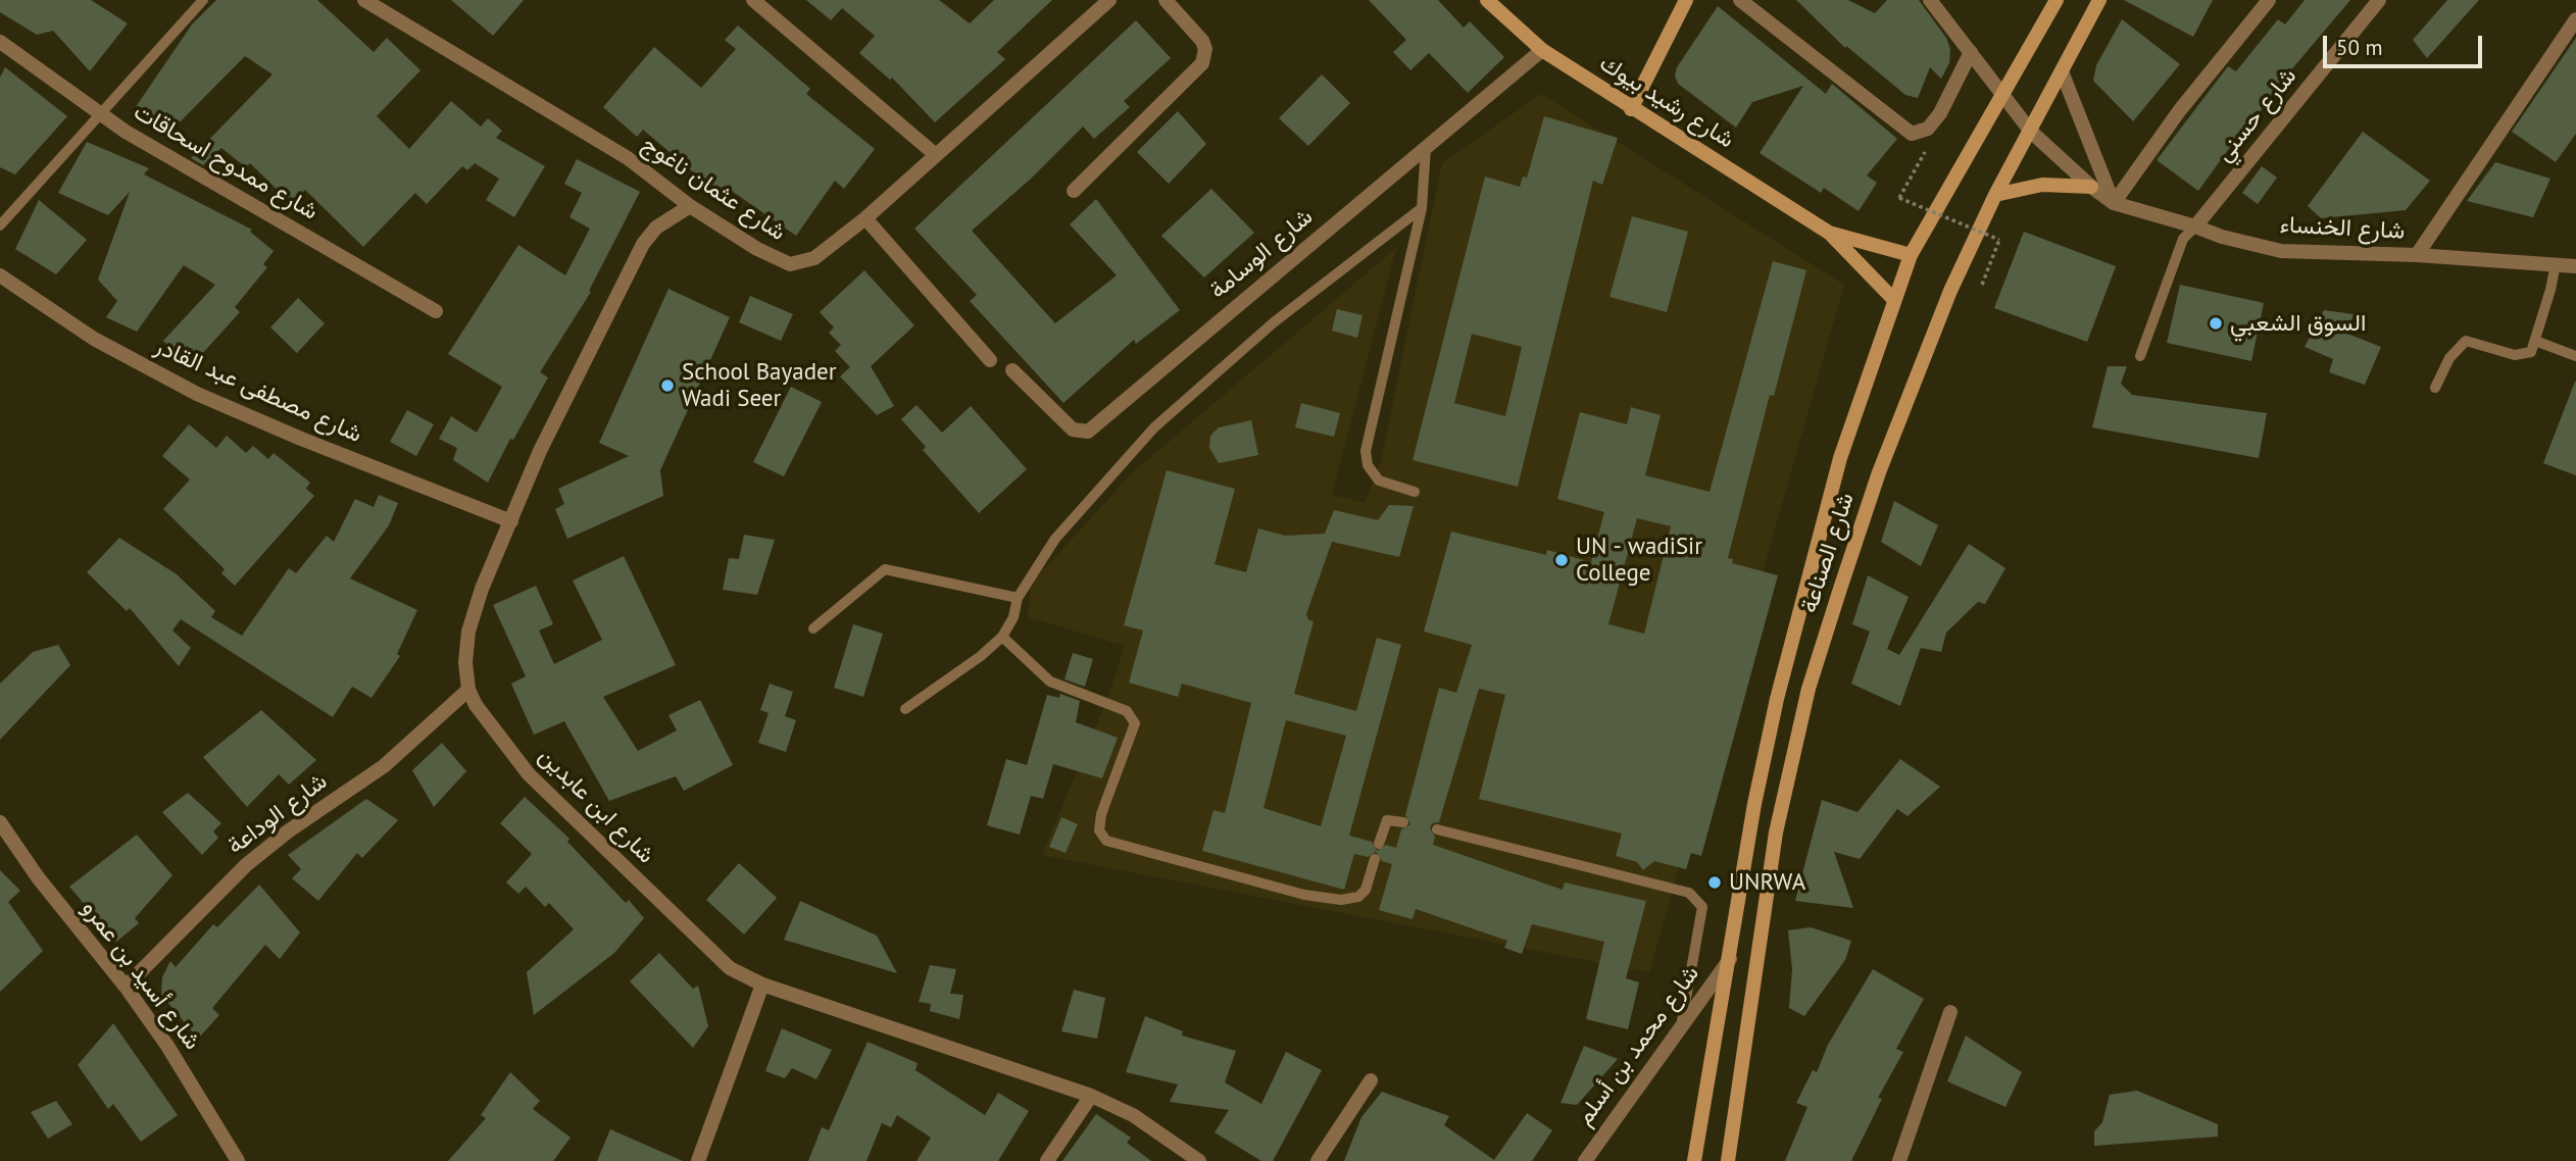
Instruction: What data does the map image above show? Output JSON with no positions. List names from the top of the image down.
{
  "streets": {
    "main road": ["شارع رشيد بيوك", "شارع الصناعة"],
    "street": [
      "شارع حسني",
      "شارع ممدوح اسحاقات",
      "شارع عثمان ناغوج",
      "شارع الخنساء",
      "شارع الوسامة",
      "شارع مصطفى عبد القادر",
      "شارع ابن عابدين",
      "شارع الوداعة",
      "شارع أسيد بن عمرو",
      "شارع محمد بن أسلم"
    ]
  },
  "crossings": [
    ["شارع رشيد بيوك", "شارع الوسامة"],
    ["شارع رشيد بيوك", "شارع الصناعة"],
    ["شارع حسني", "شارع الخنساء"],
    ["شارع عثمان ناغوج", "شارع ابن عابدين"],
    ["شارع الخنساء", "شارع الصناعة"],
    ["شارع مصطفى عبد القادر", "شارع ابن عابدين"],
    ["شارع الصناعة", "شارع محمد بن أسلم"],
    ["شارع ابن عابدين", "شارع الوداعة"],
    ["شارع الوداعة", "شارع أسيد بن عمرو"]
  ],
  "places": [
    "السوق الشعبي",
    "School Bayader Wadi Seer",
    "UN - wadiSir College",
    "UNRWA"
  ],
  "scale_bar": "50 m"
}
